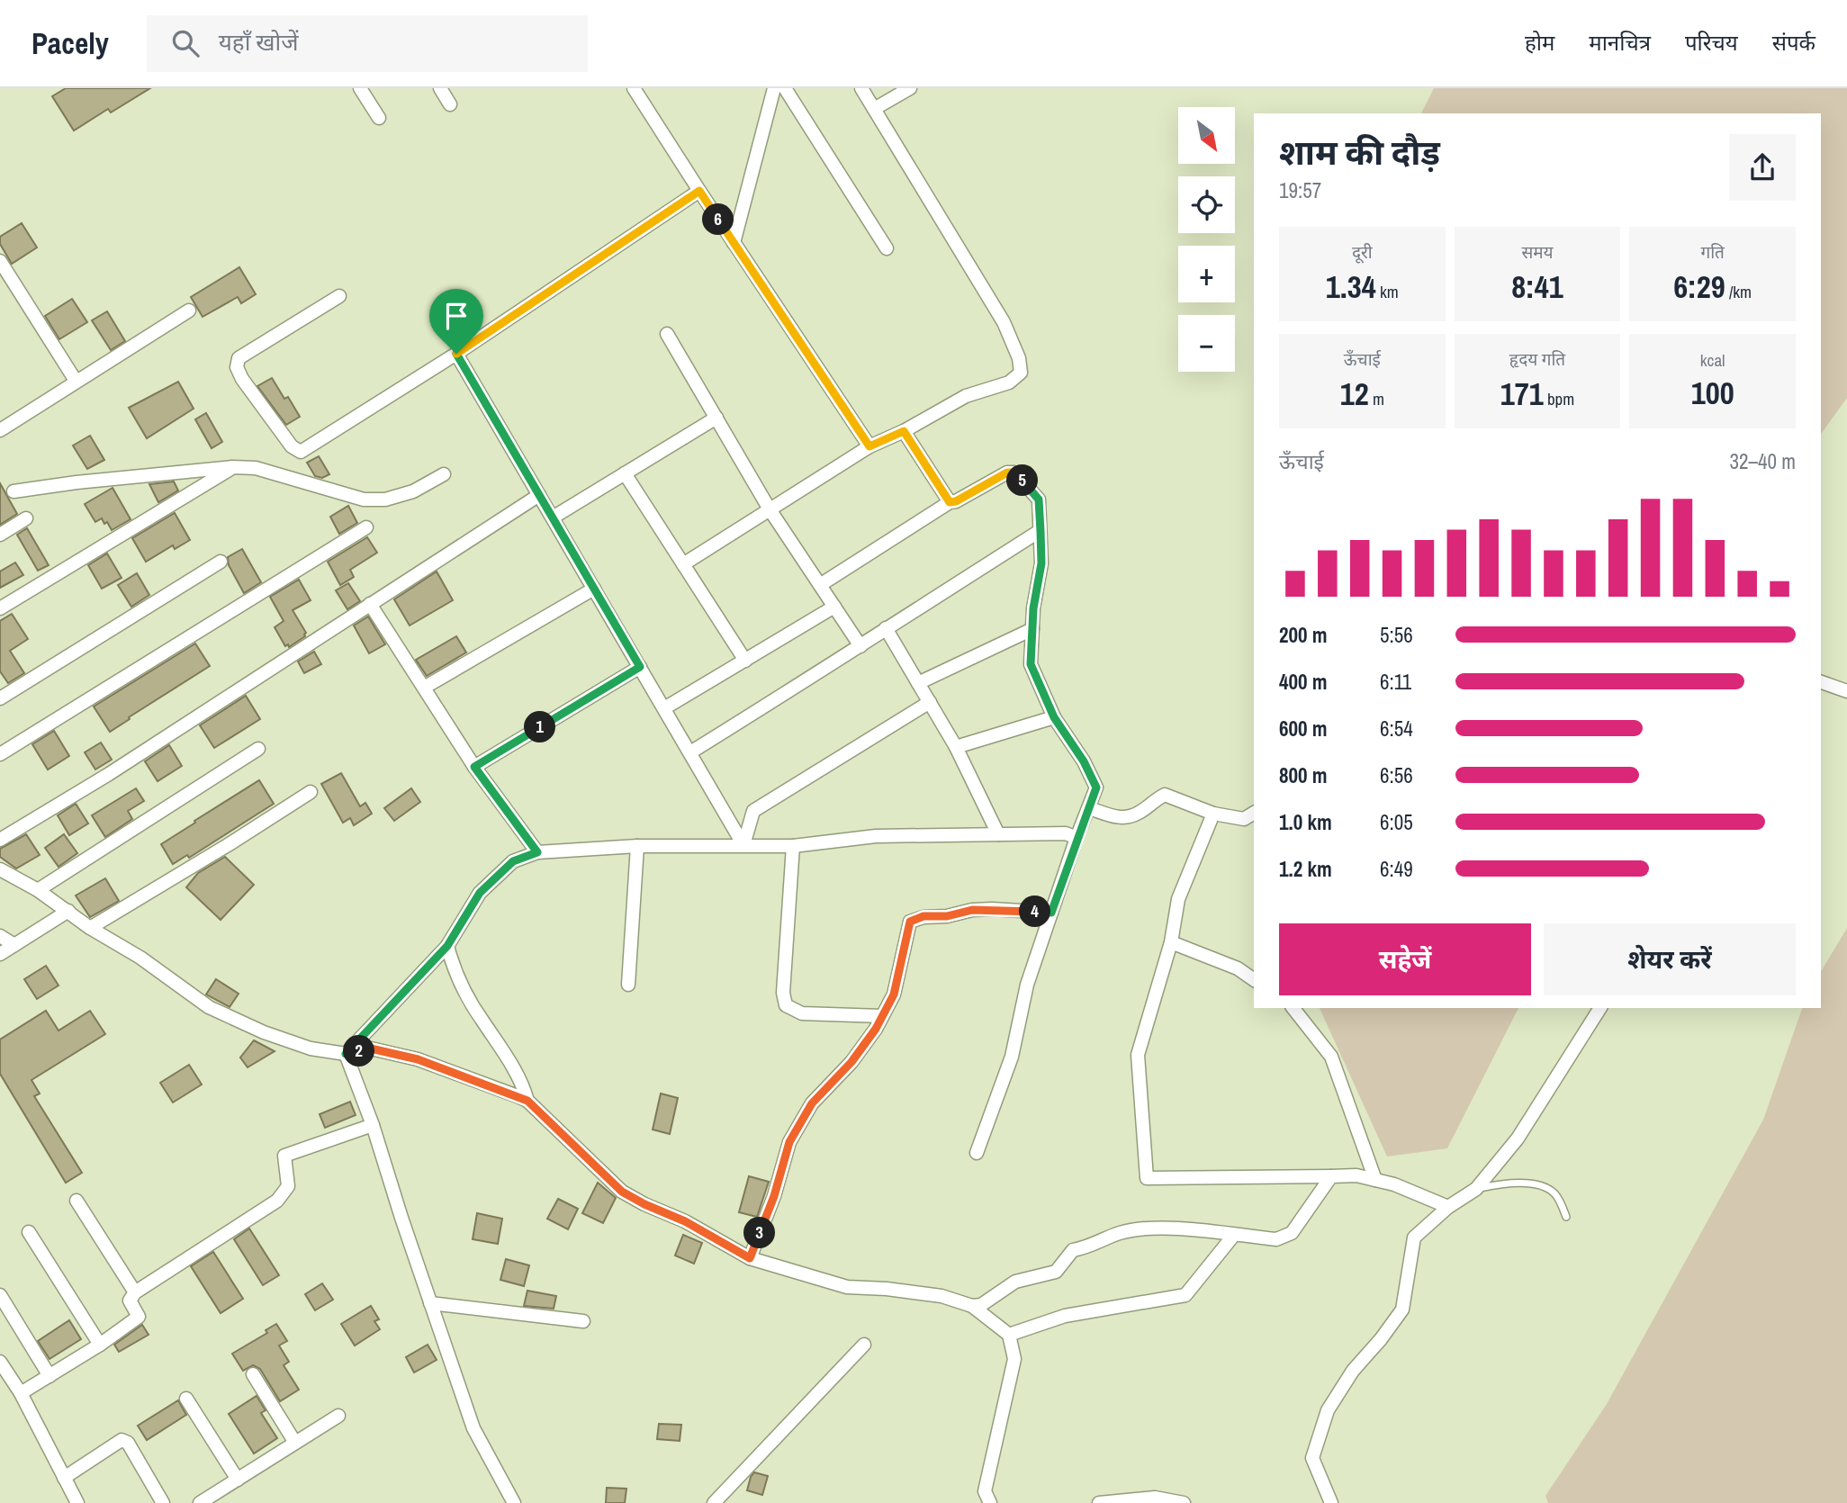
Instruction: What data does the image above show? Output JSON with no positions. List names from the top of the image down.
{
  "north": "bottom right",
  "page": {
    "header": "Pacely",
    "search": "यहाँ खोजें",
    "nav": [
      "होम",
      "मानचित्र",
      "परिचय",
      "संपर्क"
    ],
    "map_buttons": ["+", "−"],
    "heading": ["शाम की दौड़", "19:57"],
    "pins": [
      "6",
      "5",
      "1",
      "4",
      "2",
      "3"
    ],
    "stats": [
      ["दूरी", "1.34 km"],
      ["समय", "8:41"],
      ["गति", "6:29 /km"],
      ["ऊँचाई", "12 m"],
      ["हृदय गति", "171 bpm"],
      ["kcal", "100"]
    ],
    "chart": ["ऊँचाई", "32–40 m"],
    "list": [
      {
        "name": "200 m",
        "note": "5:56"
      },
      {
        "name": "400 m",
        "note": "6:11"
      },
      {
        "name": "600 m",
        "note": "6:54"
      },
      {
        "name": "800 m",
        "note": "6:56"
      },
      {
        "name": "1.0 km",
        "note": "6:05"
      },
      {
        "name": "1.2 km",
        "note": "6:49"
      }
    ],
    "buttons": ["सहेजें", "शेयर करें"]
  }
}
